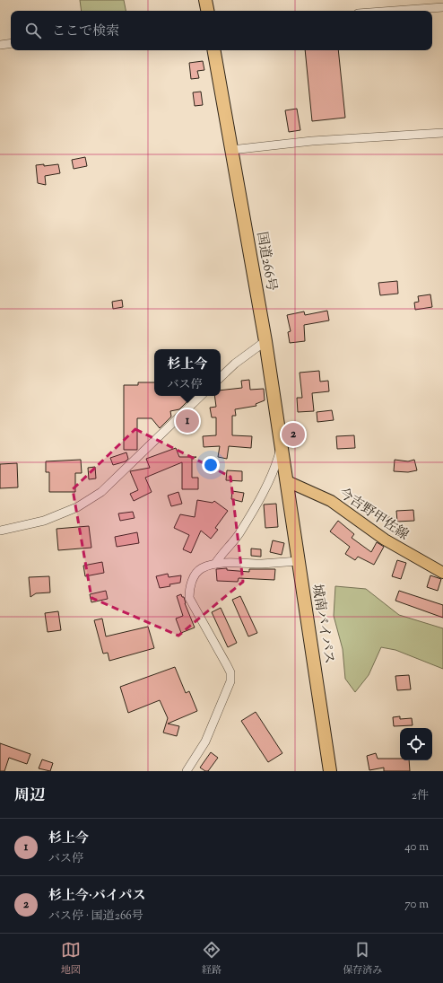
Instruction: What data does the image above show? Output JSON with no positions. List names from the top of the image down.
{
  "streets": {
    "highway": ["国道266号", "城南バイパス"],
    "main road": ["今吉野甲佐線"]
  },
  "crossings": [
    ["国道266号", "今吉野甲佐線"],
    ["国道266号", "城南バイパス"],
    ["今吉野甲佐線", "城南バイパス"]
  ],
  "page": {
    "search": "ここで検索",
    "popup": ["杉上今", "バス停"],
    "pins": ["1", "2"],
    "heading": ["周辺", "2件"],
    "list": [
      {
        "mark": "1",
        "name": "杉上今",
        "note": "バス停",
        "value": "40 m"
      },
      {
        "mark": "2",
        "name": "杉上今·バイパス",
        "note": "バス停 · 国道266号",
        "value": "70 m"
      }
    ],
    "nav": ["地図", "経路", "保存済み"]
  }
}
